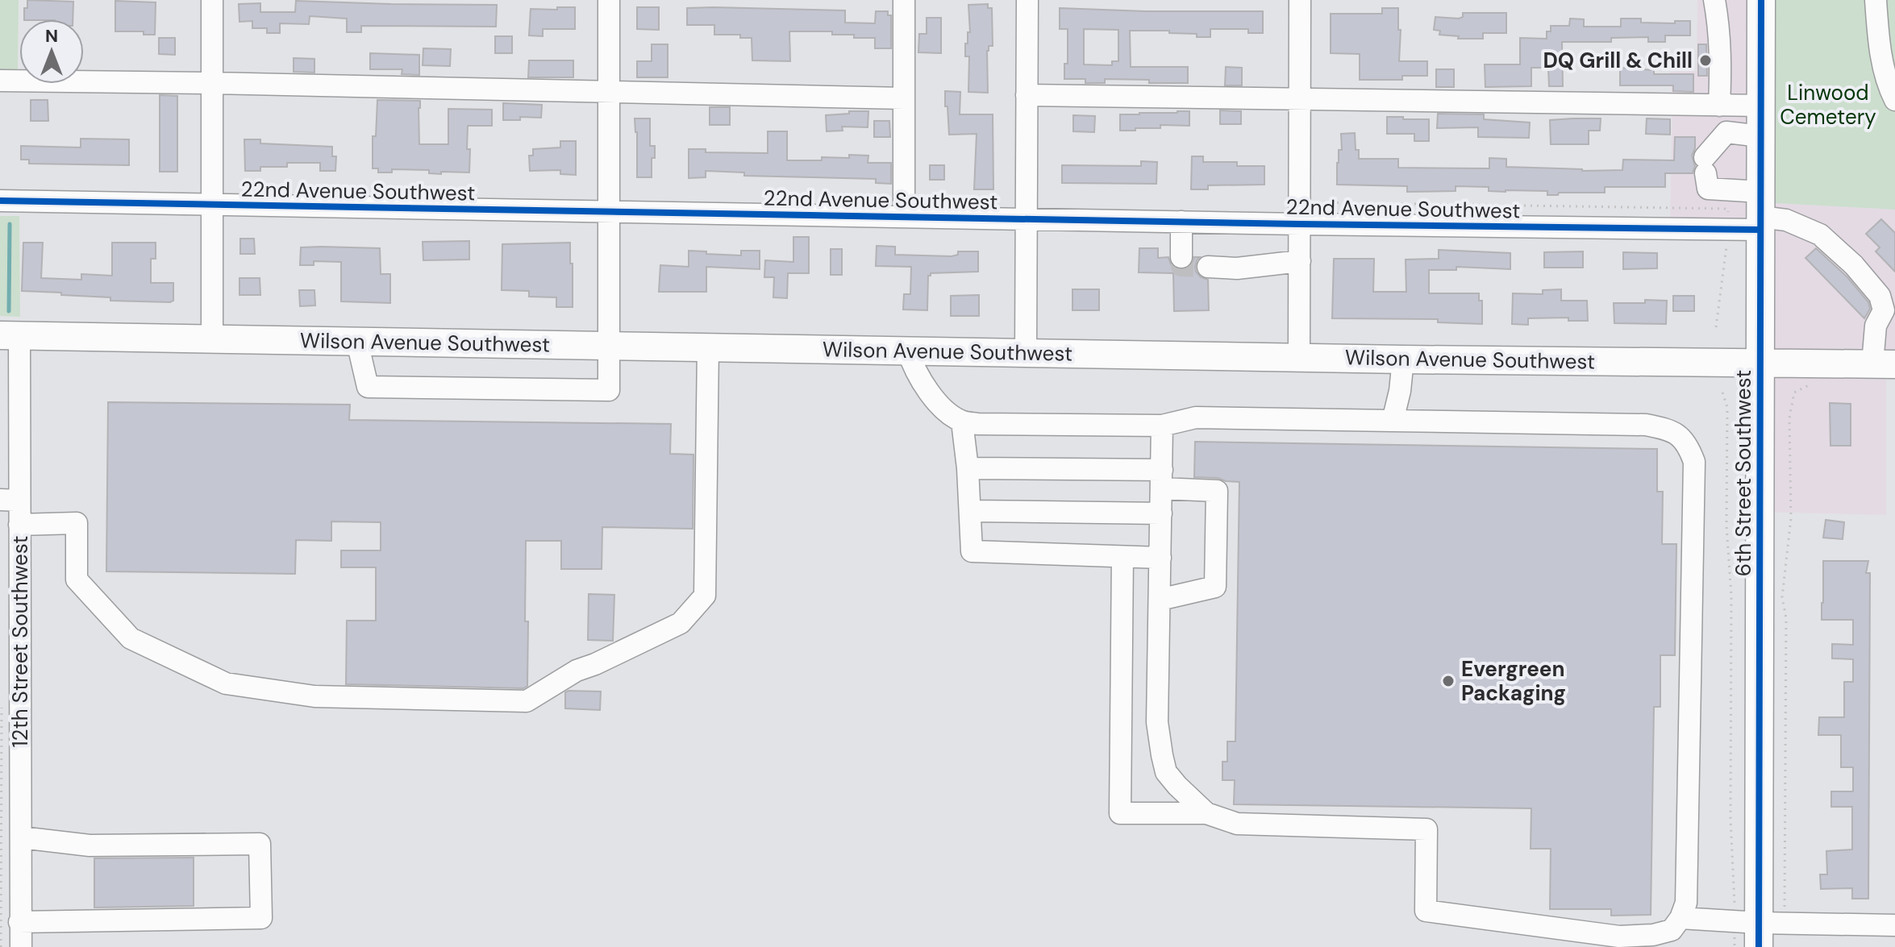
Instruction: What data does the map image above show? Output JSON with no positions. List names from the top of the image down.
{
  "streets": {
    "main road": ["Wilson Avenue Southwest", "6th Street Southwest"],
    "street": ["22nd Avenue Southwest", "12th Street Southwest"]
  },
  "crossings": [
    ["22nd Avenue Southwest", "6th Street Southwest"],
    ["Wilson Avenue Southwest", "6th Street Southwest"],
    ["Wilson Avenue Southwest", "12th Street Southwest"]
  ],
  "parks": ["Linwood Cemetery"],
  "places": ["DQ Grill & Chill", "Evergreen Packaging"],
  "north": "top"
}
